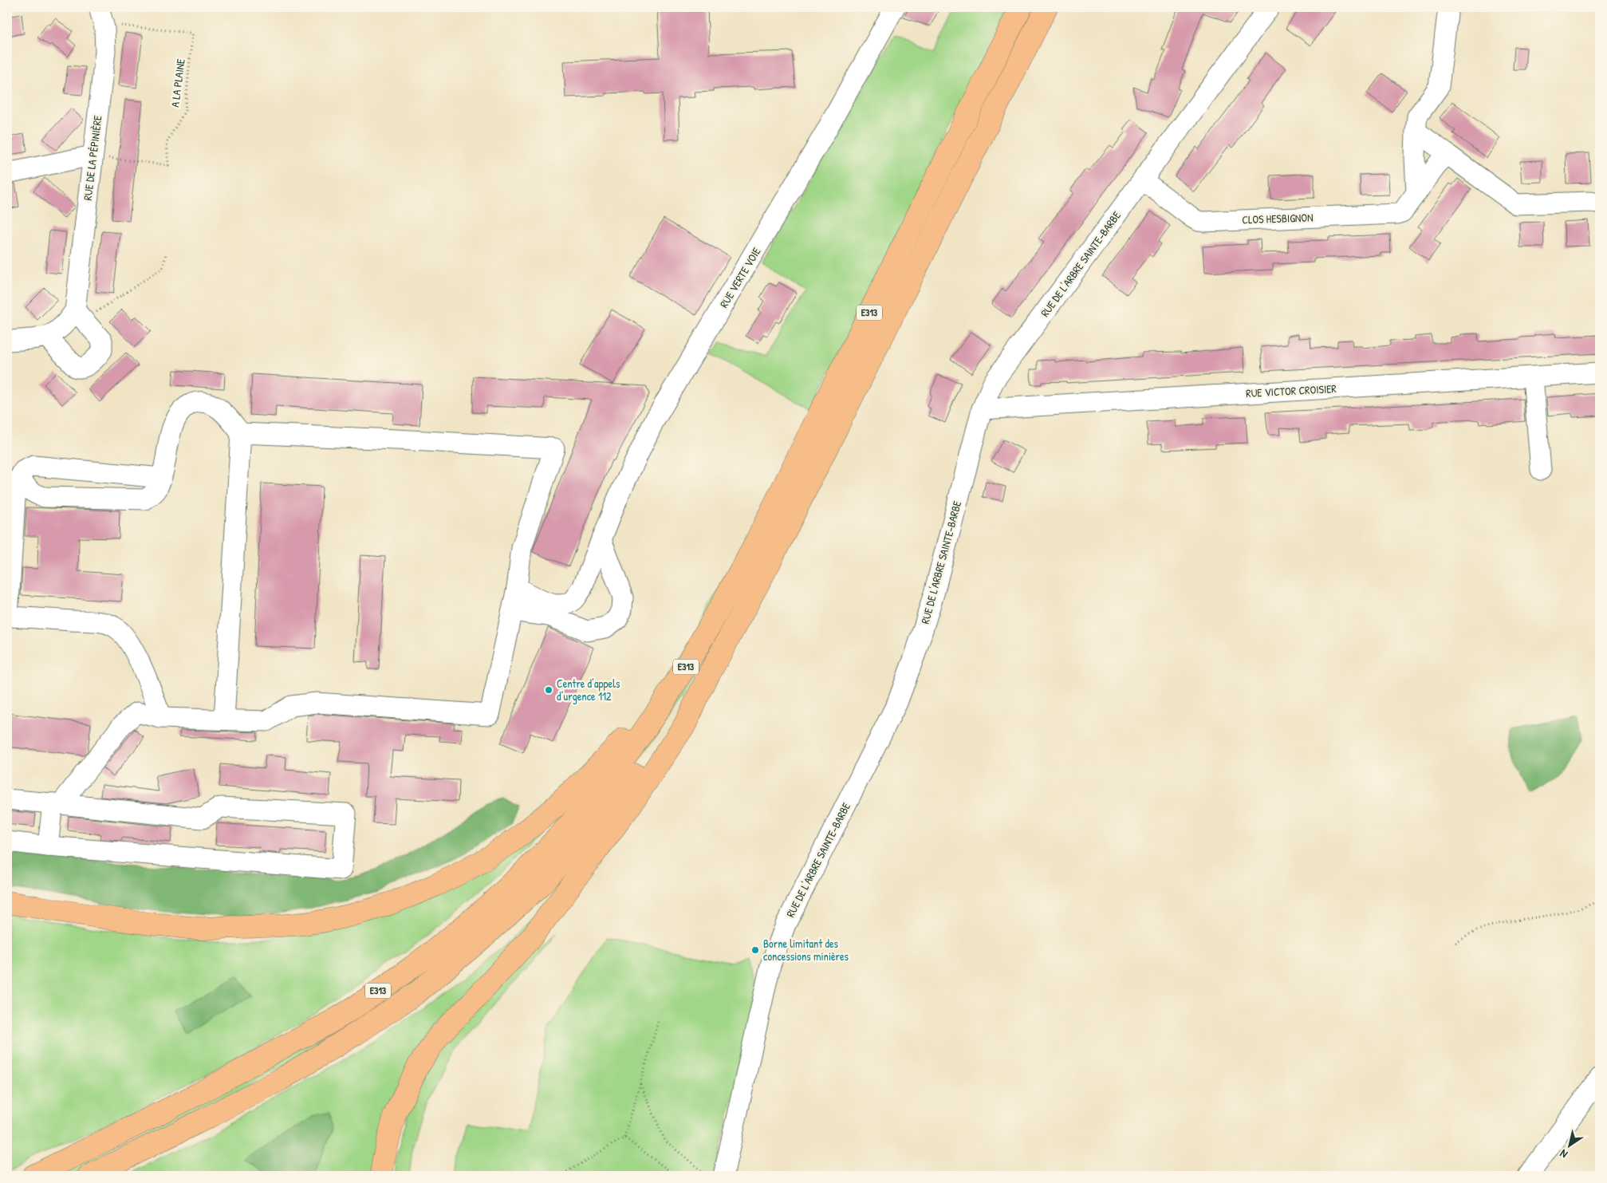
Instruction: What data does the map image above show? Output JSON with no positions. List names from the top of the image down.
{
  "streets": {
    "highway": ["E313"],
    "street": [
      "RUE DE LA PÉPINIÈRE",
      "CLOS HESBIGNON",
      "RUE DE L'ARBRE SAINTE-BARBE",
      "RUE VERTE VOIE",
      "RUE VICTOR CROISIER"
    ],
    "path": ["A LA PLAINE"]
  },
  "crossings": [
    ["A LA PLAINE", "RUE DE LA PÉPINIÈRE"],
    ["CLOS HESBIGNON", "RUE DE L'ARBRE SAINTE-BARBE"],
    ["RUE DE L'ARBRE SAINTE-BARBE", "RUE VICTOR CROISIER"]
  ],
  "places": ["Centre d’appels d’urgence 112", "Borne limitant des concessions minières"],
  "north": "bottom left"
}
